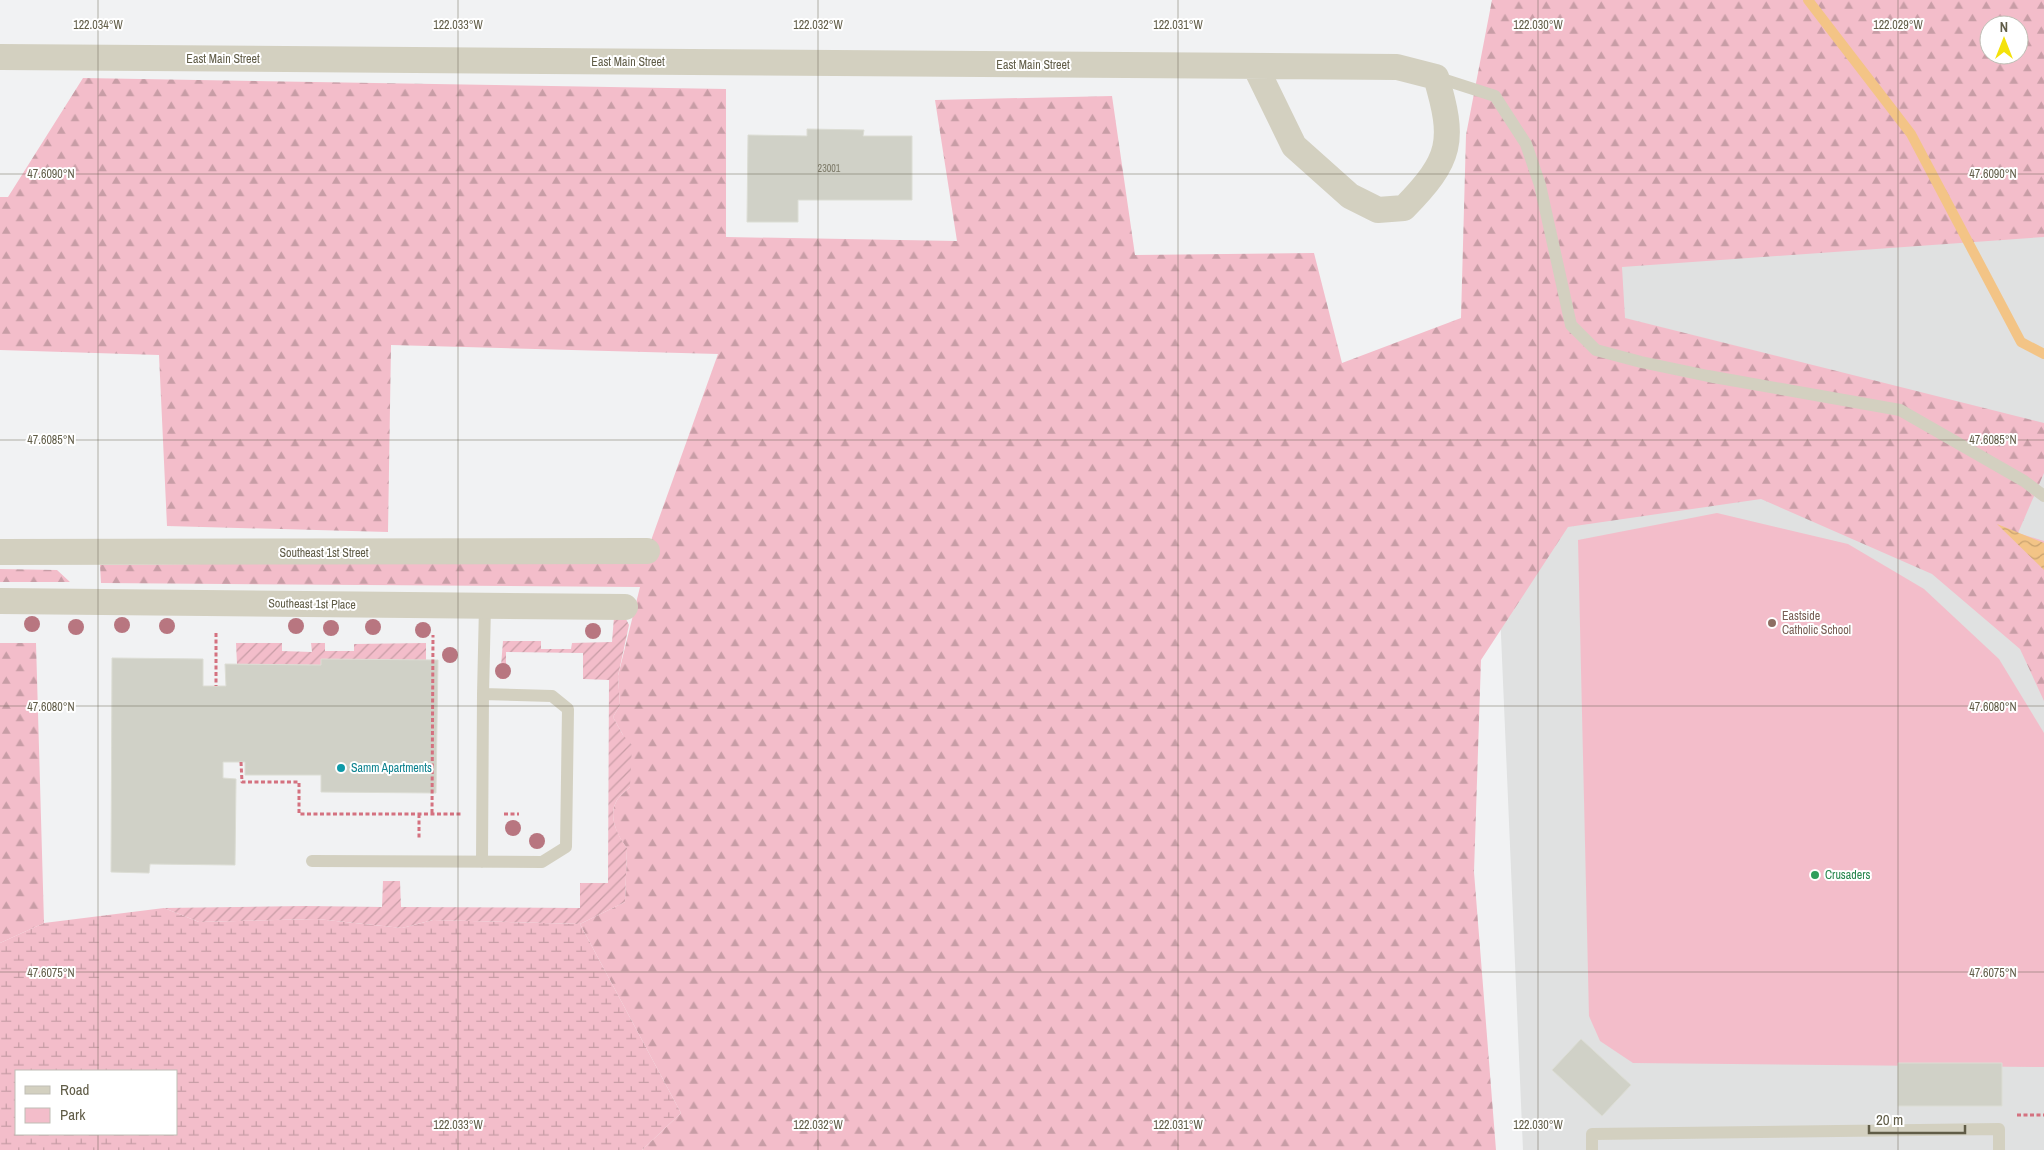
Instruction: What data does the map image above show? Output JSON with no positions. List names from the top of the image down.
{
  "streets": {
    "street": ["East Main Street", "Southeast 1st Street", "Southeast 1st Place"]
  },
  "places": ["Eastside Catholic School", "Samm Apartments", "Crusaders"],
  "house_numbers": ["23001"],
  "legend": ["Road", "Park"],
  "scale_bar": "20 m",
  "north": "top",
  "coordinates": [
    "122.034°W",
    "122.033°W",
    "122.032°W",
    "122.031°W",
    "122.030°W",
    "122.029°W",
    "47.6090°N",
    "47.6085°N",
    "47.6080°N",
    "47.6075°N"
  ]
}
